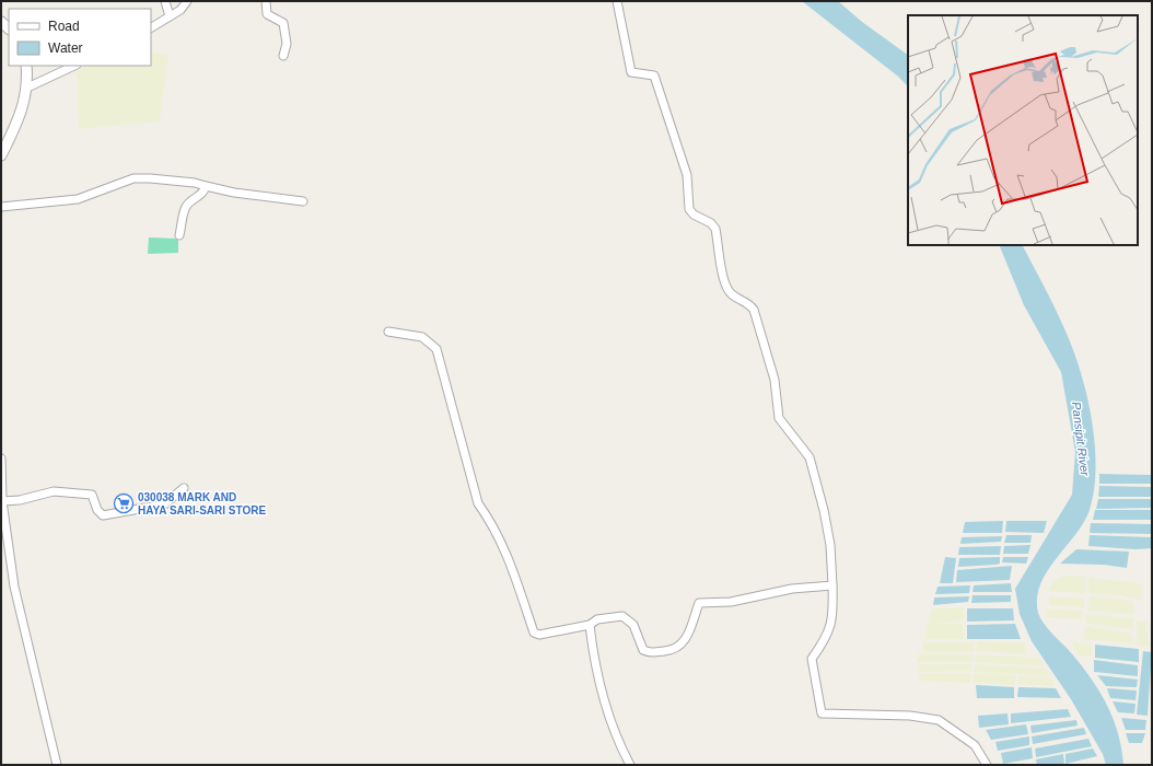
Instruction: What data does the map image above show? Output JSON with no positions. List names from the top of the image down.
{
  "water": ["Pansipit River"],
  "places": {
    "supermarket": ["030038 MARK AND HAYA SARI-SARI STORE"]
  },
  "legend": ["Road", "Water"]
}
